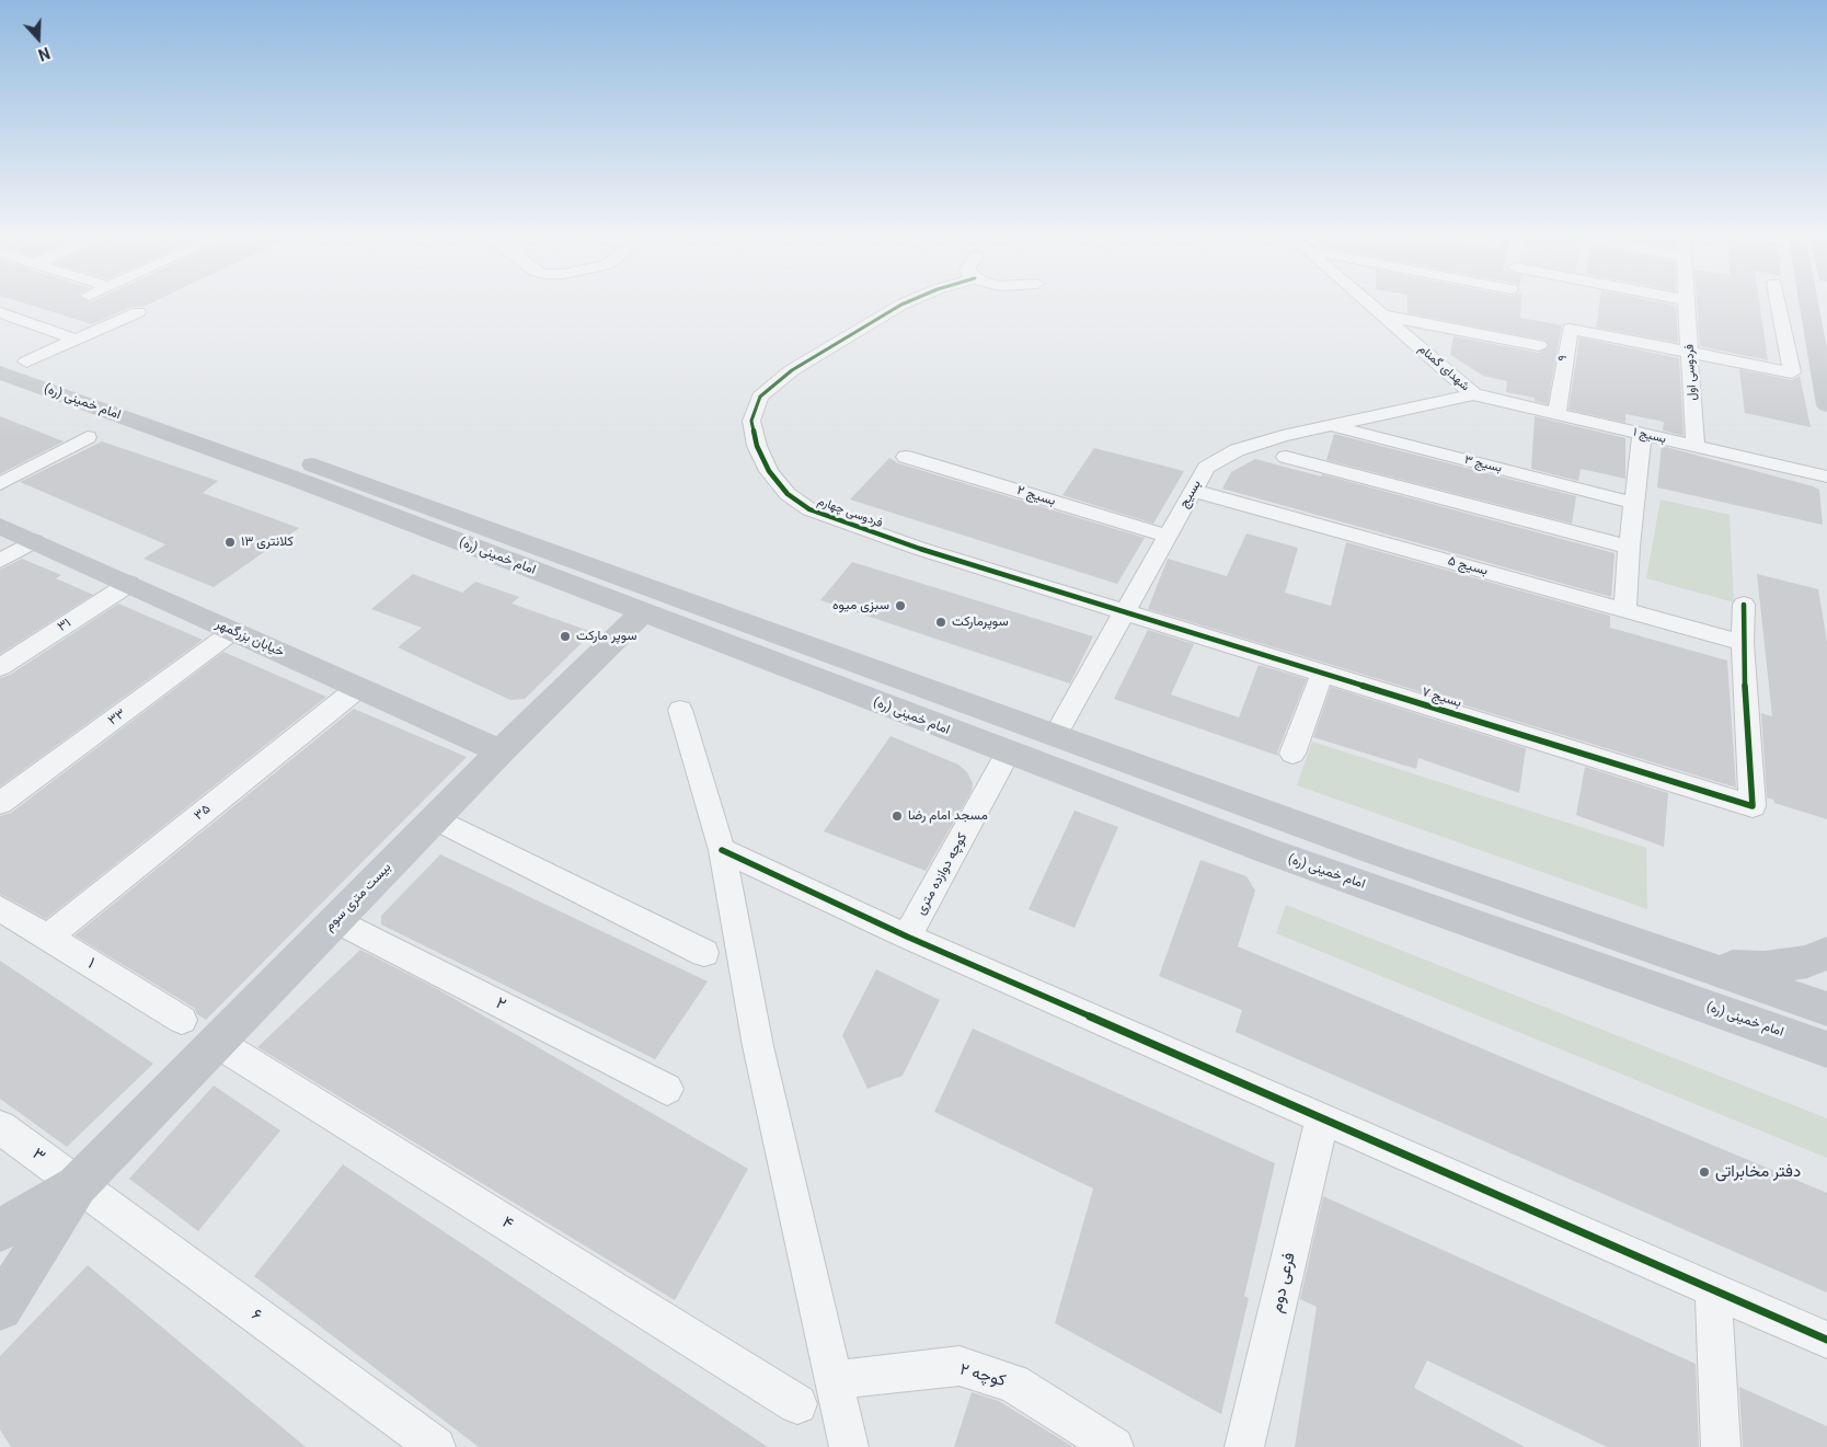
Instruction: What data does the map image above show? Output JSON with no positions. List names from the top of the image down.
{
  "streets": {
    "main road": ["امام خمینی (ره)", "خیابان بزرگمهر", "بیست متری سوم"],
    "street": [
      "۹",
      "شهدای گمنام",
      "فردوسی اول",
      "بسیج ۱",
      "بسیج ۳",
      "بسیج",
      "بسیج ۲",
      "فردوسی چهارم",
      "بسیج ۵",
      "۳۱",
      "بسیج ۷",
      "۳۳",
      "۳۵",
      "کوچه دوازده متری",
      "۱",
      "۲",
      "۳",
      "۴",
      "فرعی دوم",
      "۶",
      "کوچه ۲"
    ]
  },
  "crossings": [
    ["۹", "فردوسی اول"],
    ["۹", "بسیج ۱"],
    ["شهدای گمنام", "بسیج ۱"],
    ["شهدای گمنام", "بسیج"],
    ["فردوسی اول", "بسیج ۱"],
    ["امام خمینی (ره)", "بسیج"],
    ["امام خمینی (ره)", "کوچه دوازده متری"],
    ["امام خمینی (ره)", "بیست متری سوم"],
    ["بسیج ۱", "بسیج"],
    ["بسیج ۳", "بسیج"],
    ["بسیج", "بسیج ۲"],
    ["بسیج", "فردوسی چهارم"],
    ["بسیج", "بسیج ۵"],
    ["بسیج", "بسیج ۷"],
    ["فردوسی چهارم", "بسیج ۷"],
    ["بسیج ۵", "بسیج ۷"],
    ["۳۱", "خیابان بزرگمهر"],
    ["خیابان بزرگمهر", "۳۳"],
    ["خیابان بزرگمهر", "۳۵"],
    ["خیابان بزرگمهر", "بیست متری سوم"],
    ["۳۵", "۱"],
    ["بیست متری سوم", "۲"],
    ["بیست متری سوم", "۳"],
    ["بیست متری سوم", "۴"],
    ["بیست متری سوم", "۶"],
    ["۳", "۶"]
  ],
  "places": [
    "کلانتری ۱۳",
    "سبزی میوه",
    "سوپرمارکت",
    "سوپر مارکت",
    "مسجد امام رضا",
    "دفتر مخابراتی"
  ],
  "north": "bottom"
}
